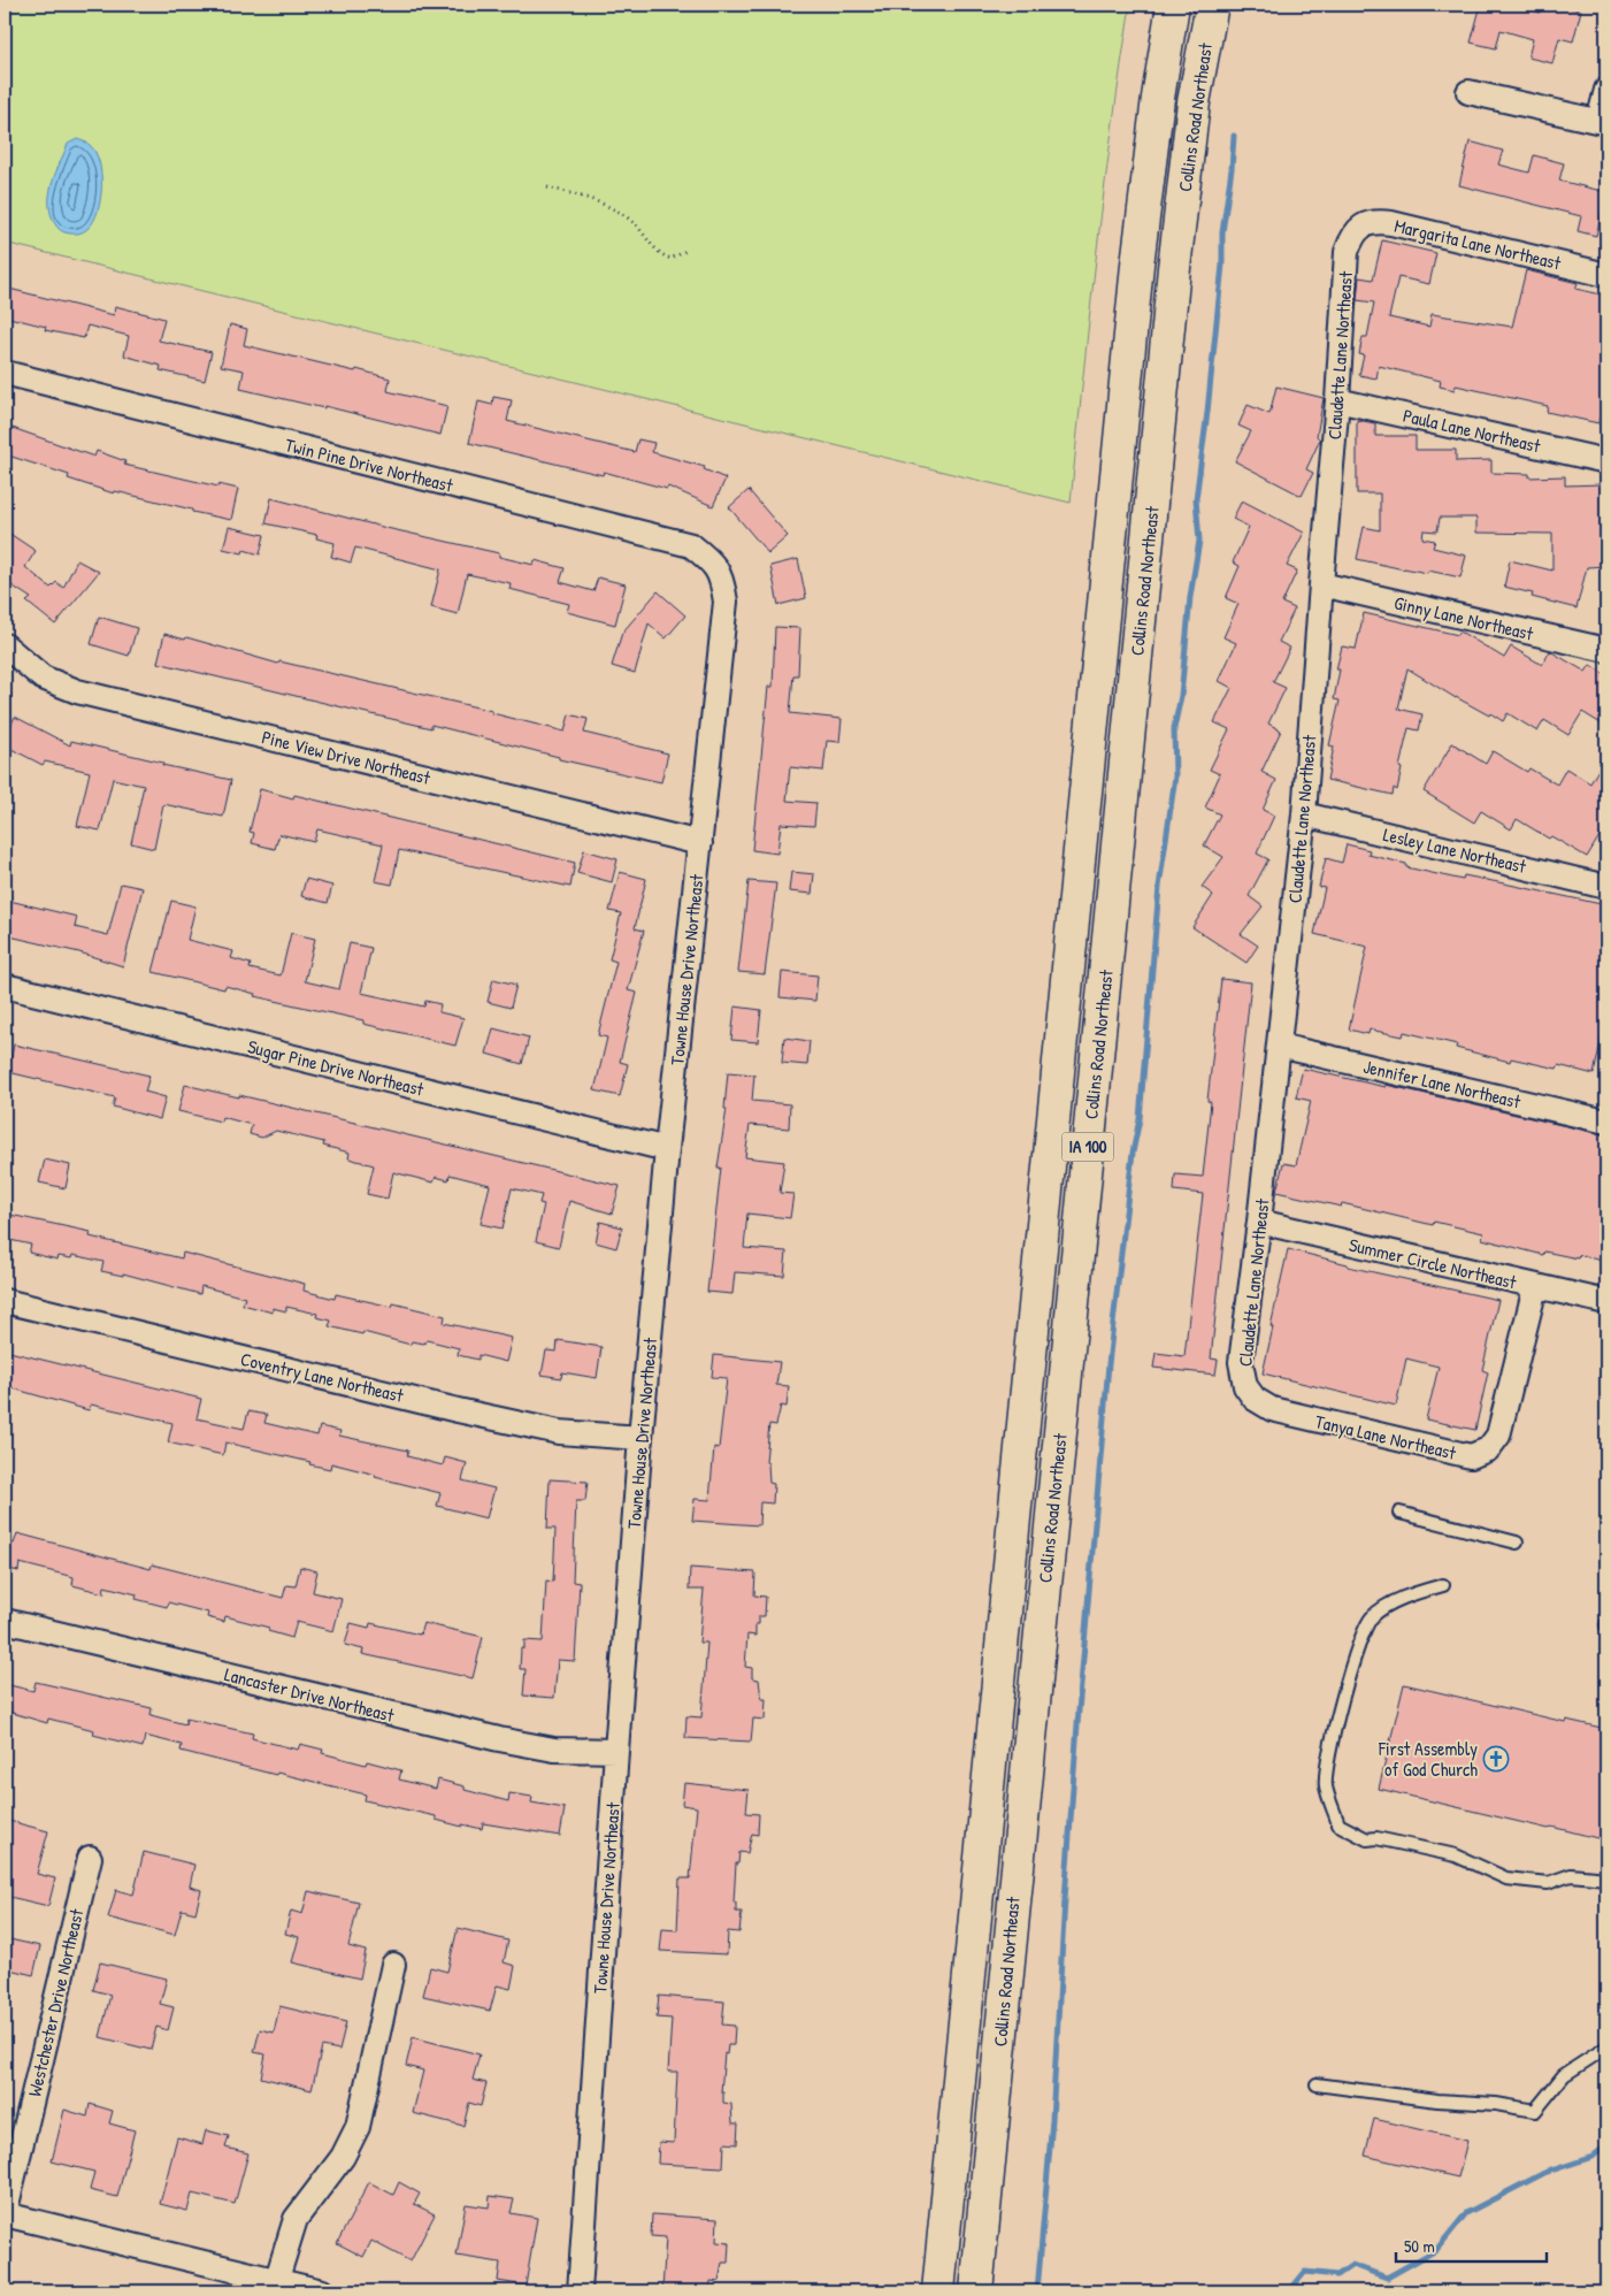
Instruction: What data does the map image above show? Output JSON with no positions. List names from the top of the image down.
{
  "streets": {
    "highway": ["Collins Road Northeast", "IA 100"],
    "street": [
      "Margarita Lane Northeast",
      "Claudette Lane Northeast",
      "Paula Lane Northeast",
      "Twin Pine Drive Northeast",
      "Ginny Lane Northeast",
      "Pine View Drive Northeast",
      "Lesley Lane Northeast",
      "Towne House Drive Northeast",
      "Sugar Pine Drive Northeast",
      "Jennifer Lane Northeast",
      "Summer Circle Northeast",
      "Coventry Lane Northeast",
      "Tanya Lane Northeast",
      "Lancaster Drive Northeast",
      "Westchester Drive Northeast"
    ]
  },
  "crossings": [
    ["Margarita Lane Northeast", "Claudette Lane Northeast"],
    ["Claudette Lane Northeast", "Paula Lane Northeast"],
    ["Claudette Lane Northeast", "Ginny Lane Northeast"],
    ["Claudette Lane Northeast", "Lesley Lane Northeast"],
    ["Claudette Lane Northeast", "Jennifer Lane Northeast"],
    ["Claudette Lane Northeast", "Summer Circle Northeast"],
    ["Claudette Lane Northeast", "Tanya Lane Northeast"],
    ["Twin Pine Drive Northeast", "Towne House Drive Northeast"],
    ["Pine View Drive Northeast", "Towne House Drive Northeast"],
    ["Towne House Drive Northeast", "Sugar Pine Drive Northeast"],
    ["Towne House Drive Northeast", "Coventry Lane Northeast"],
    ["Towne House Drive Northeast", "Lancaster Drive Northeast"],
    ["Summer Circle Northeast", "Tanya Lane Northeast"]
  ],
  "places": {
    "church": ["First Assembly of God Church"]
  },
  "scale_bar": "50 m"
}
